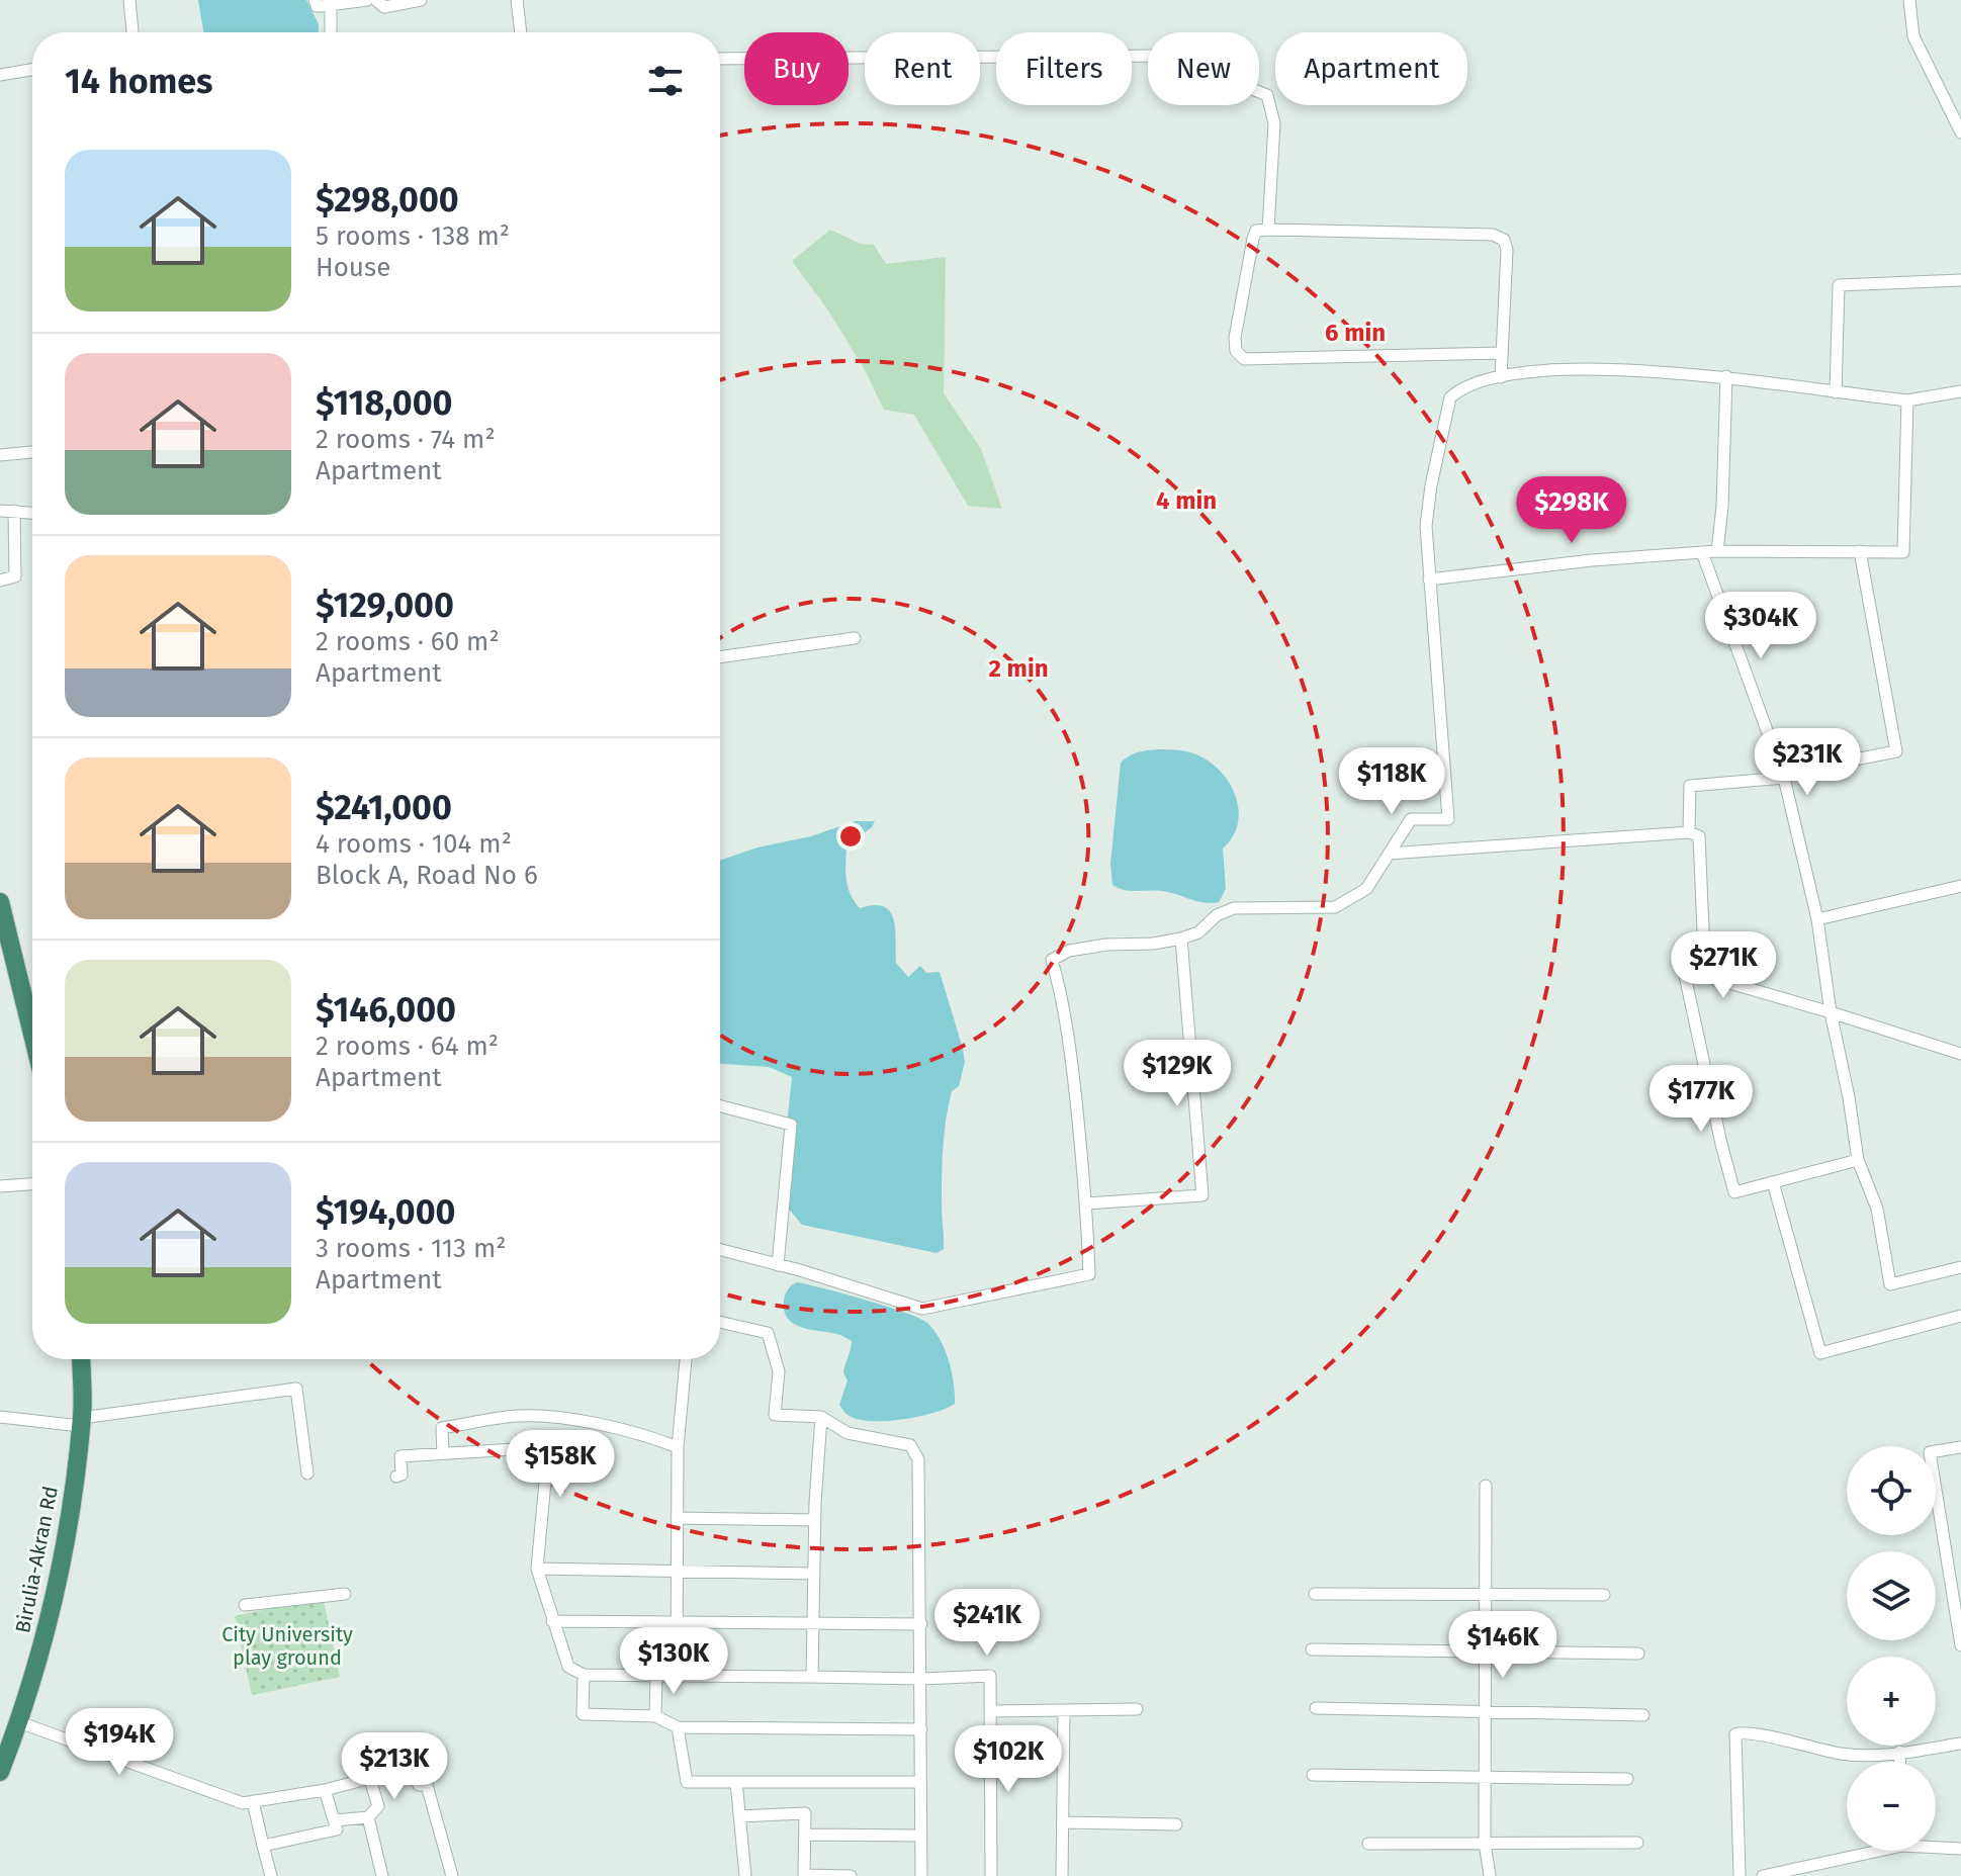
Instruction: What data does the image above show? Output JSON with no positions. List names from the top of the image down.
{
  "streets": {
    "highway": ["Birulia-Akran Rd"]
  },
  "parks": ["City University play ground"],
  "page": {
    "chip": [
      "Buy",
      "Rent",
      "Filters",
      "New",
      "Apartment"
    ],
    "heading": "14 homes",
    "list": [
      {
        "name": "$298,000",
        "note": "5 rooms · 138 m² · House"
      },
      {
        "name": "$118,000",
        "note": "2 rooms · 74 m² · Apartment"
      },
      {
        "name": "$129,000",
        "note": "2 rooms · 60 m² · Apartment"
      },
      {
        "name": "$241,000",
        "note": "4 rooms · 104 m² · Block A, Road No 6"
      },
      {
        "name": "$146,000",
        "note": "2 rooms · 64 m² · Apartment"
      },
      {
        "name": "$194,000",
        "note": "3 rooms · 113 m² · Apartment"
      }
    ],
    "price": [
      "$298K",
      "$304K",
      "$231K",
      "$118K",
      "$271K",
      "$129K",
      "$177K",
      "$158K",
      "$241K",
      "$146K",
      "$130K",
      "$194K",
      "$102K",
      "$213K"
    ],
    "map_buttons": ["+", "−"]
  },
  "rings": ["6 min", "4 min", "2 min"]
}
